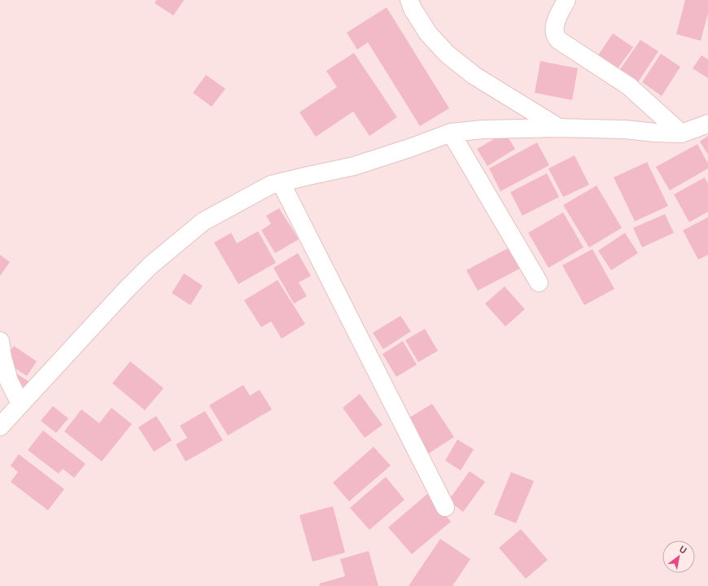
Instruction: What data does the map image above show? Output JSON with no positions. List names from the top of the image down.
{
  "north": "top right"
}
